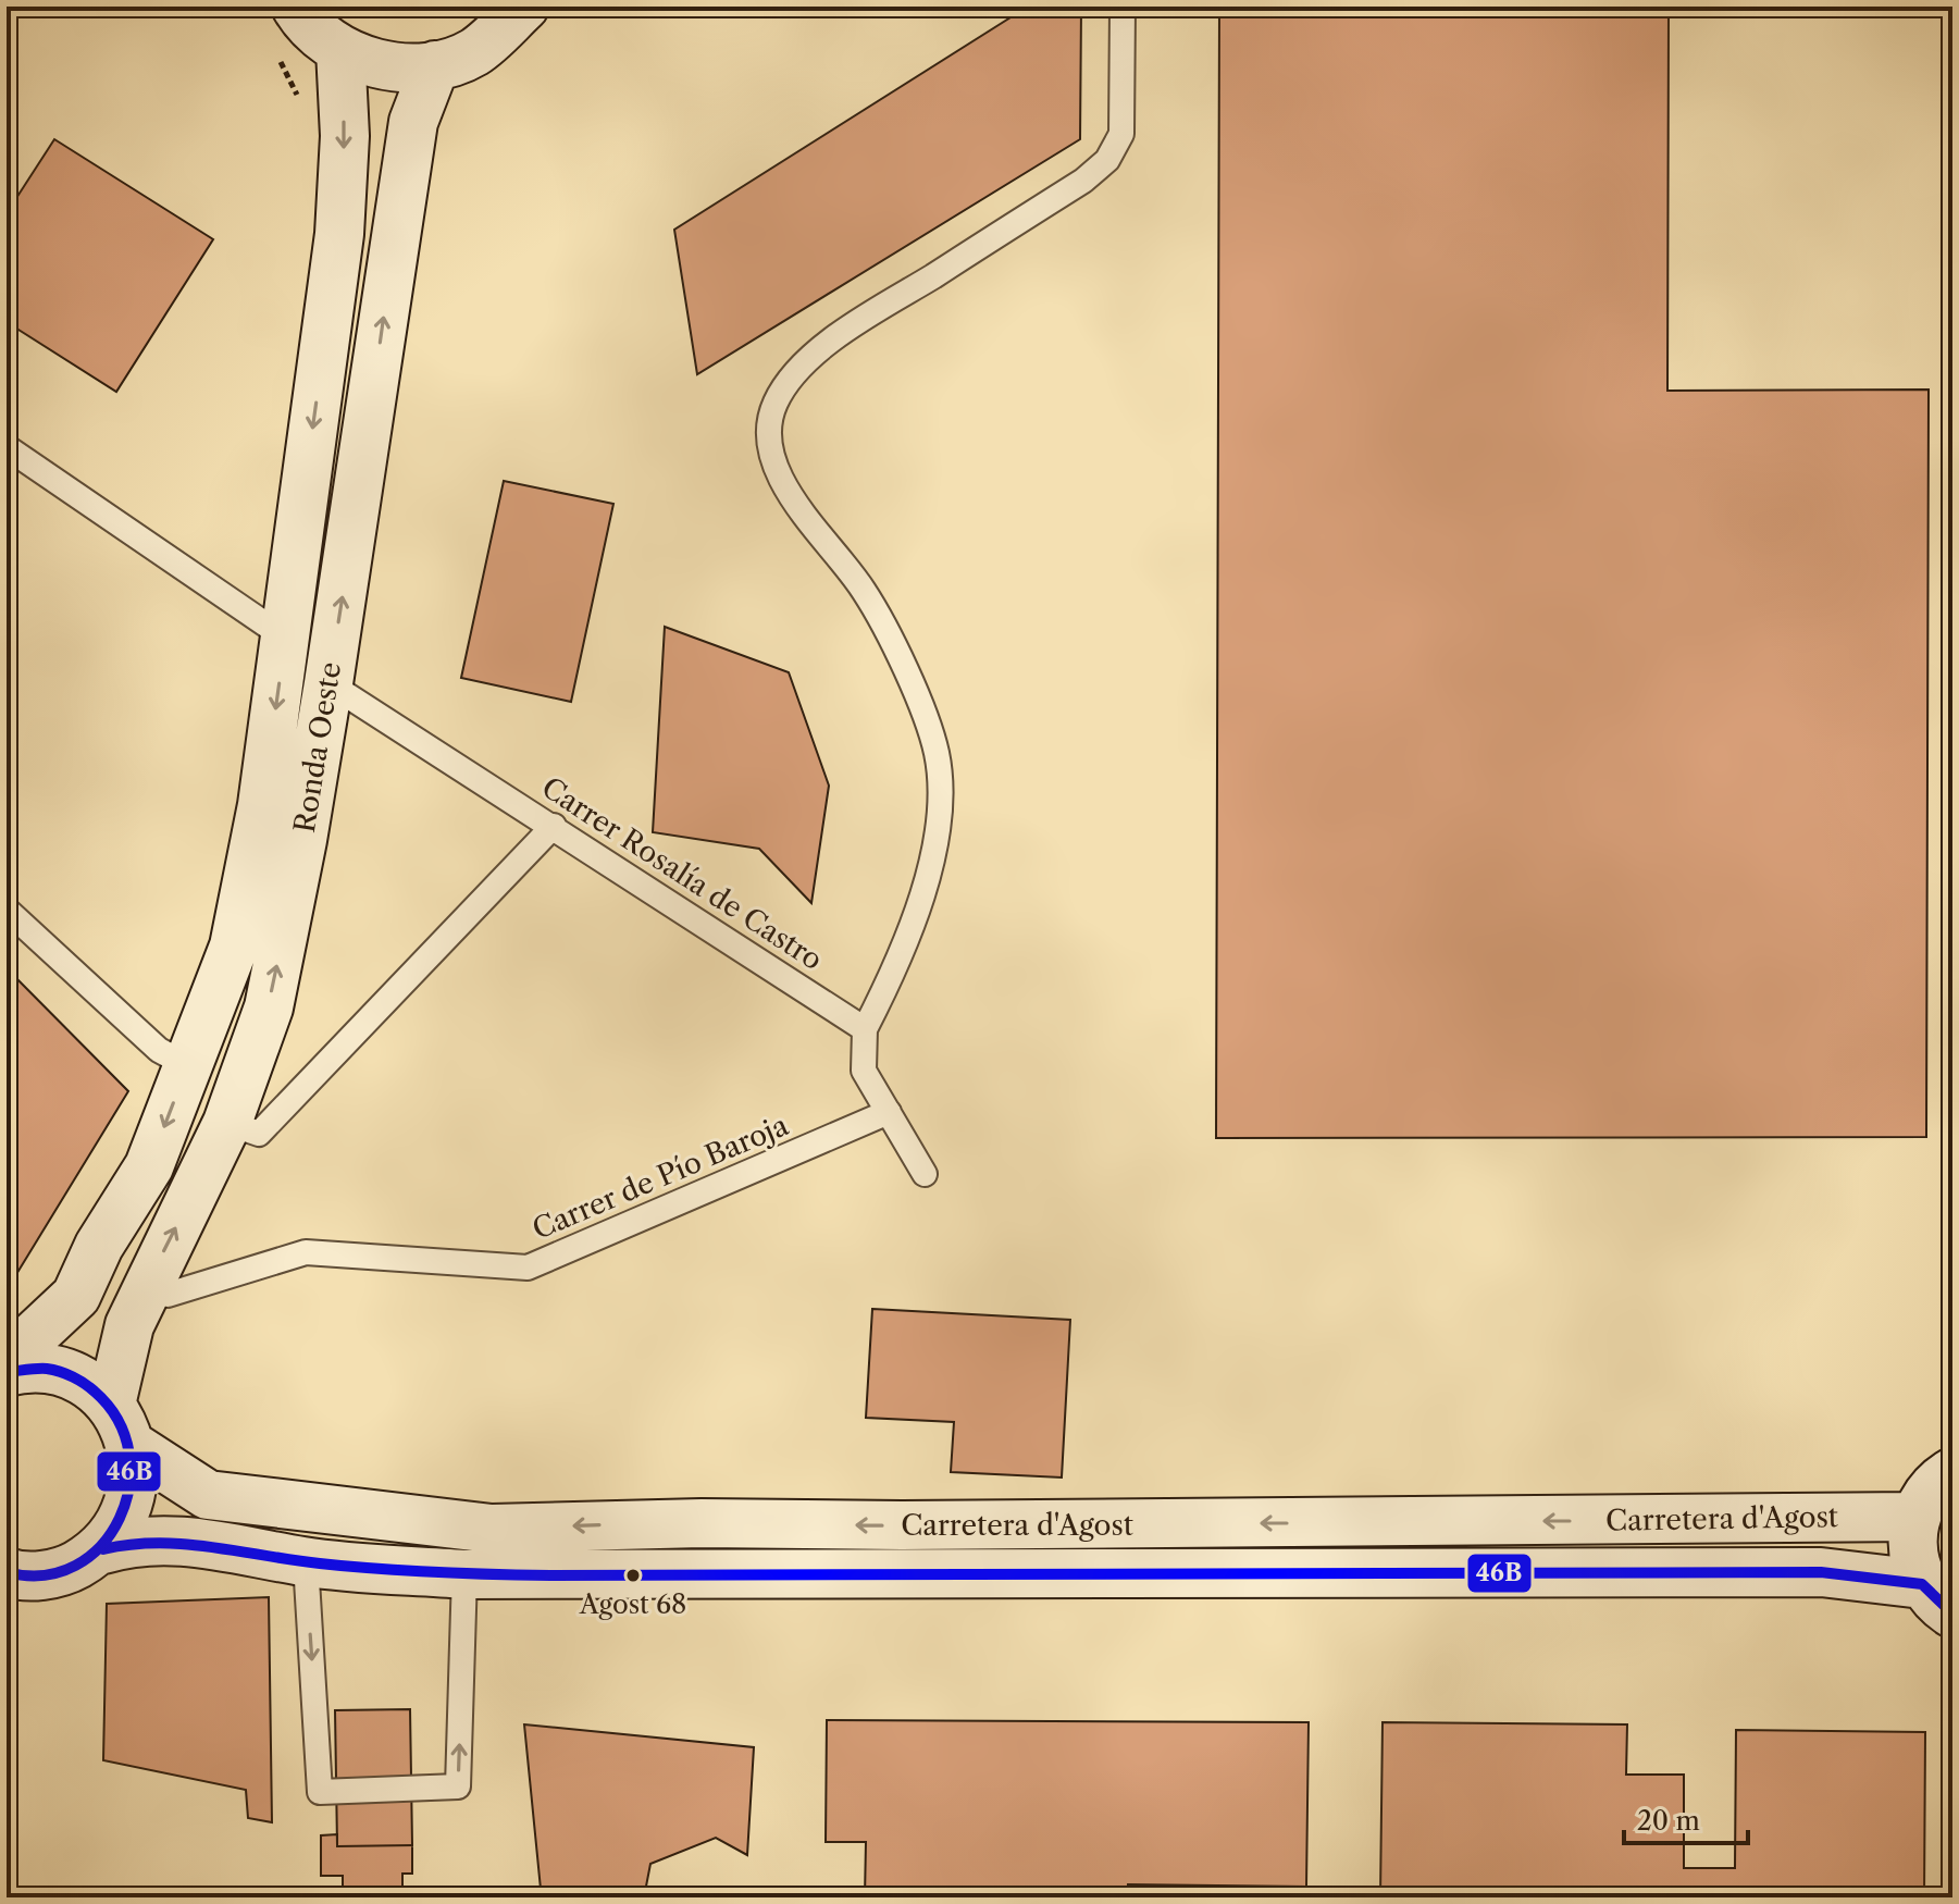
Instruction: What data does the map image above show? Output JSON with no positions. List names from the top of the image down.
{
  "streets": {
    "main road": ["Ronda Oeste", "Carretera d'Agost"],
    "lane": ["Carrer Rosalía de Castro", "Carrer de Pío Baroja"]
  },
  "crossings": [
    ["Ronda Oeste", "Carrer Rosalía de Castro"],
    ["Ronda Oeste", "Carrer de Pío Baroja"]
  ],
  "places": ["Agost 68"],
  "lines": ["transit line 46B"],
  "scale_bar": "20 m"
}
